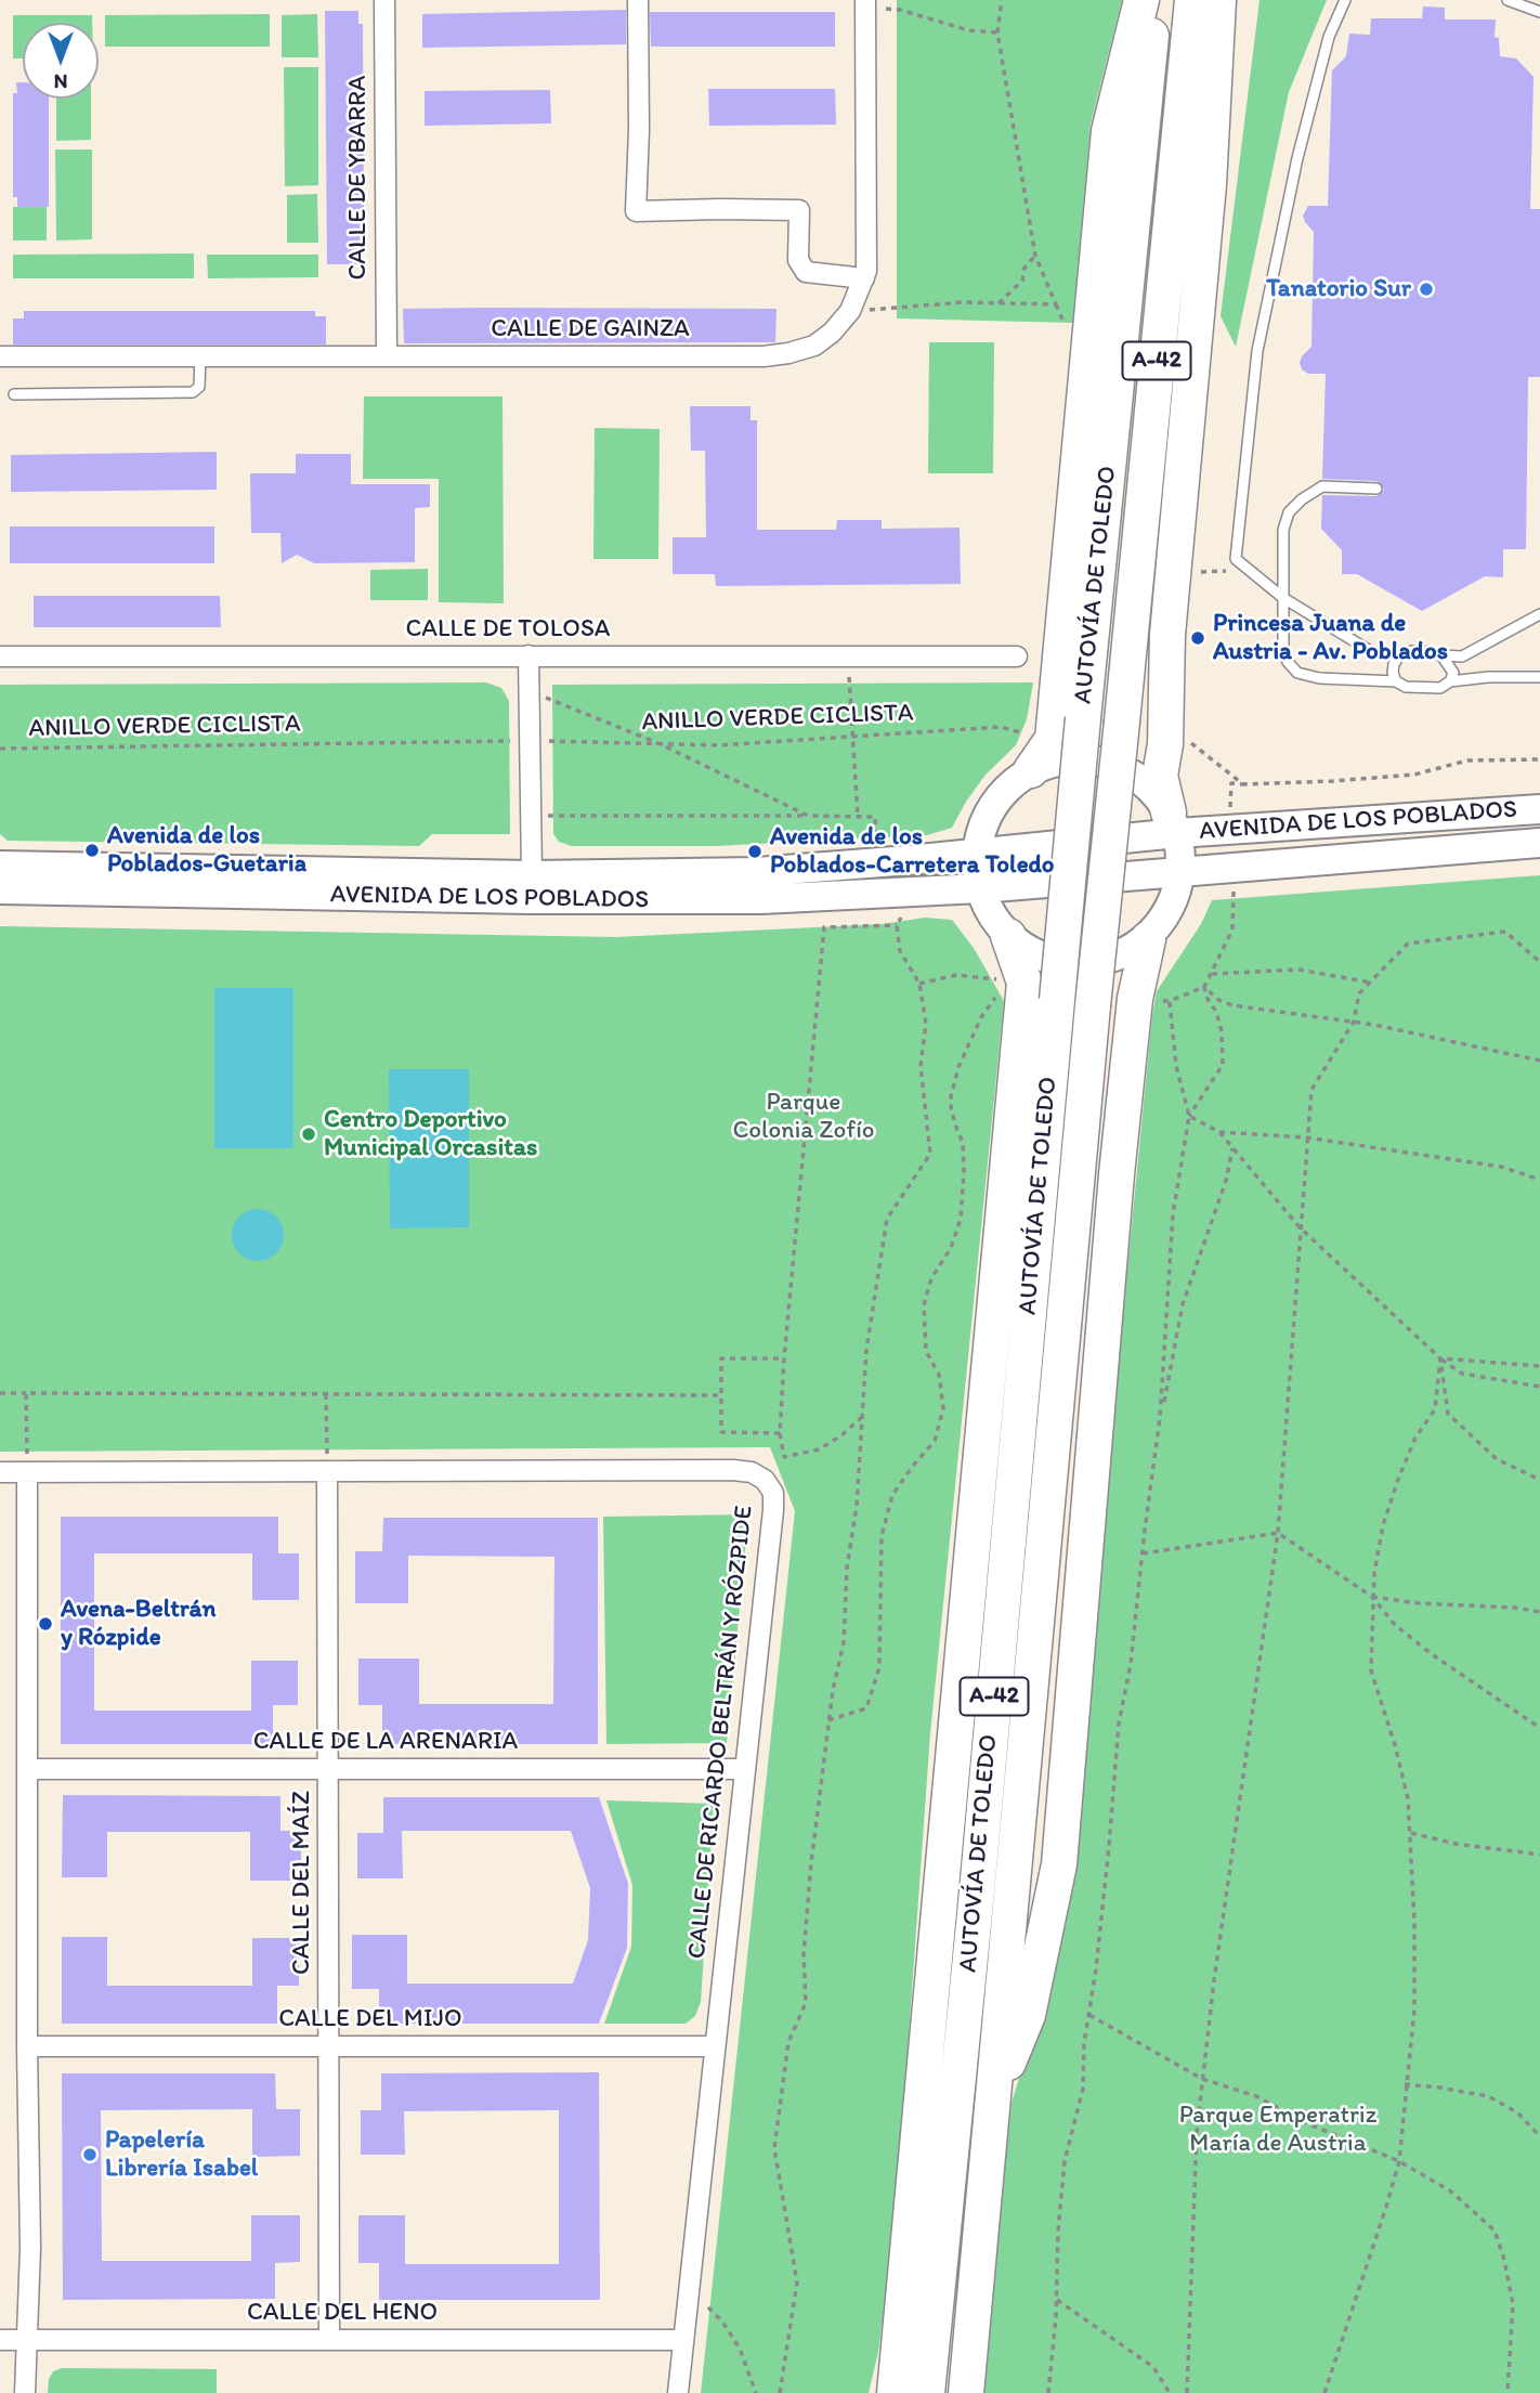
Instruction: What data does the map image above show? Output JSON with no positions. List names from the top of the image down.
{
  "streets": {
    "highway": ["A-42", "AUTOVÍA DE TOLEDO"],
    "main road": ["AVENIDA DE LOS POBLADOS"],
    "street": [
      "CALLE DE YBARRA",
      "CALLE DE GAINZA",
      "CALLE DE TOLOSA",
      "CALLE DE RICARDO BELTRÁN Y RÓZPIDE",
      "CALLE DE LA ARENARIA",
      "CALLE DEL MAÍZ",
      "CALLE DEL MIJO",
      "CALLE DEL HENO"
    ],
    "path": ["ANILLO VERDE CICLISTA"]
  },
  "crossings": [
    ["CALLE DE YBARRA", "CALLE DE GAINZA"],
    ["CALLE DE RICARDO BELTRÁN Y RÓZPIDE", "CALLE DE LA ARENARIA"],
    ["CALLE DE RICARDO BELTRÁN Y RÓZPIDE", "CALLE DEL MAÍZ"],
    ["CALLE DE RICARDO BELTRÁN Y RÓZPIDE", "CALLE DEL MIJO"],
    ["CALLE DE RICARDO BELTRÁN Y RÓZPIDE", "CALLE DEL HENO"],
    ["CALLE DE LA ARENARIA", "CALLE DEL MAÍZ"],
    ["CALLE DEL MAÍZ", "CALLE DEL MIJO"],
    ["CALLE DEL MAÍZ", "CALLE DEL HENO"]
  ],
  "parks": ["Parque Colonia Zofío", "Parque Emperatriz María de Austria"],
  "places": [
    "Tanatorio Sur",
    "Princesa Juana de Austria - Av. Poblados",
    "Avenida de los Poblados-Guetaria",
    "Avenida de los Poblados-Carretera Toledo",
    "Centro Deportivo Municipal Orcasitas",
    "Avena-Beltrán y Rózpide",
    "Papelería Librería Isabel"
  ],
  "north": "bottom"
}
